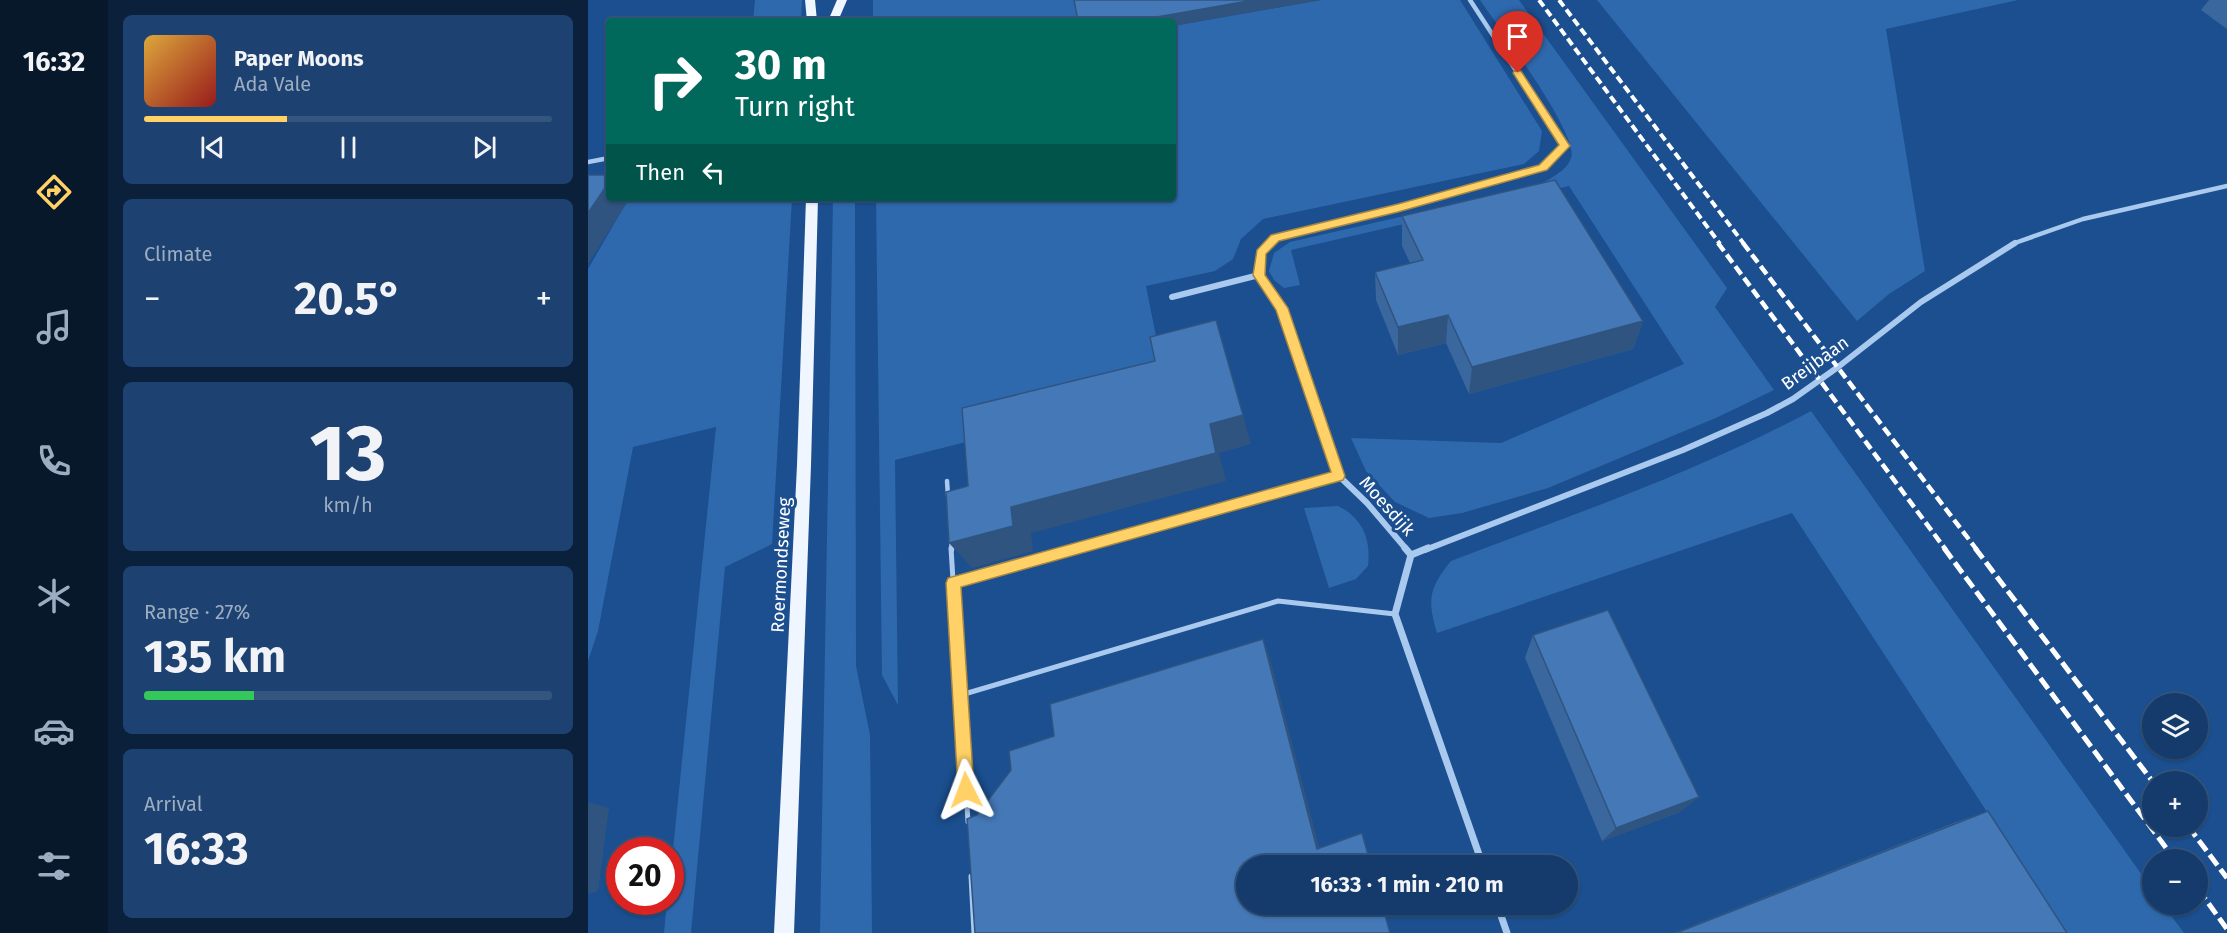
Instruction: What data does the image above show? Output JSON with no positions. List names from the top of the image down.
{
  "streets": {
    "main road": ["Roermondseweg"],
    "street": ["Breijbaan", "Moesdijk"]
  },
  "crossings": [
    ["Breijbaan", "Moesdijk"]
  ],
  "page": {
    "tabs": "16:32",
    "turn": ["30 m", "Turn right"],
    "song": ["Paper Moons", "Ada Vale"],
    "then": "Then",
    "tile": [
      "Climate",
      ["13", "km/h"],
      ["Range · 27%", "135 km"],
      ["Arrival", "16:33"]
    ],
    "heat": ["−", "20.5°", "+"],
    "map_buttons": ["+", "−"],
    "limit": "20",
    "trip": "16:33 · 1 min · 210 m"
  }
}
